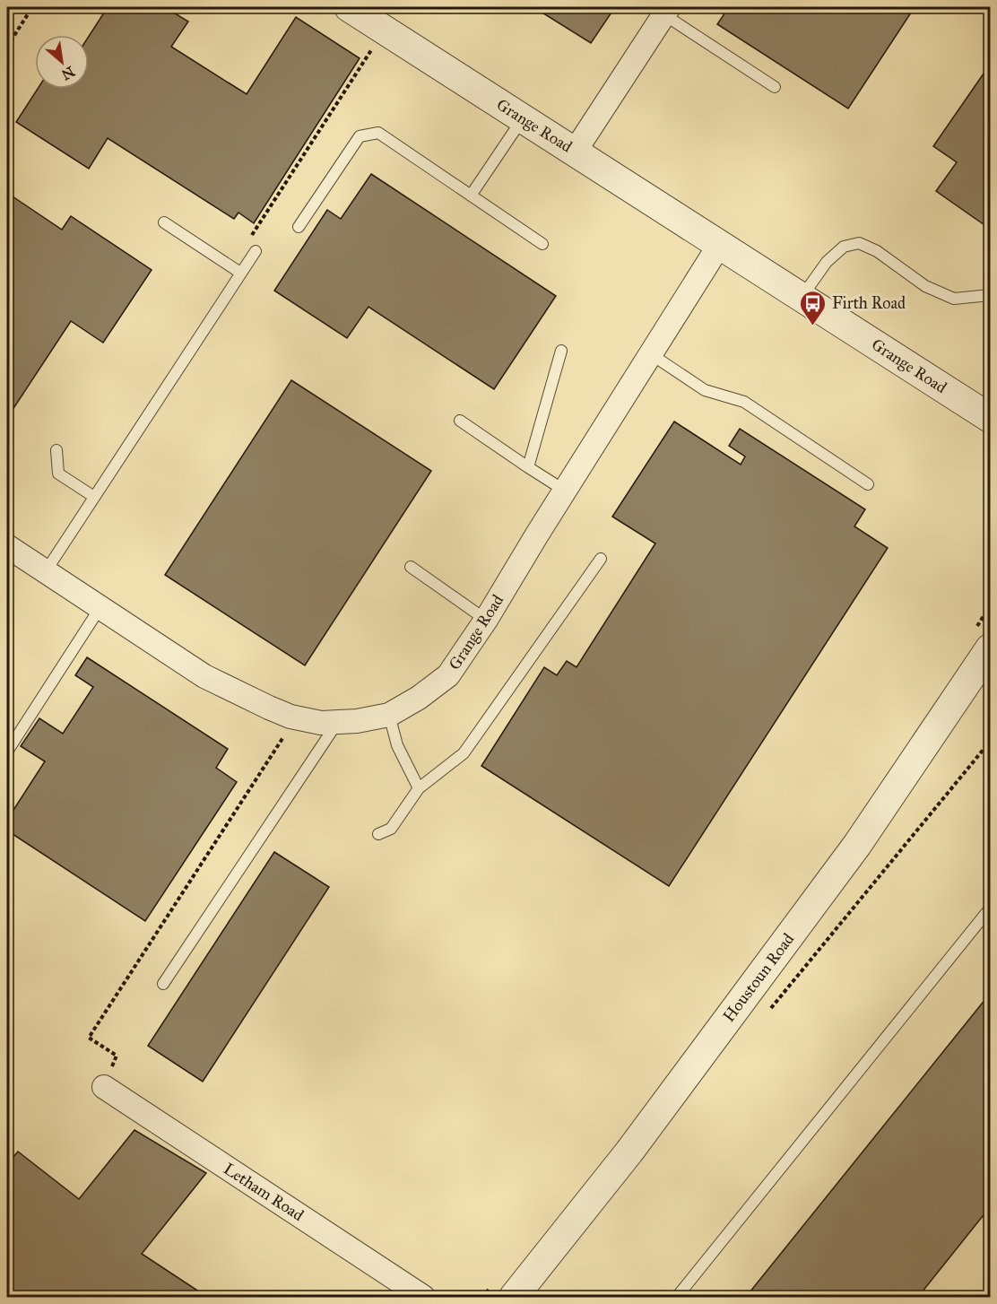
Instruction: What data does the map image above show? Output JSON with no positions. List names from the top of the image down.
{
  "streets": {
    "street": ["Grange Road", "Houstoun Road", "Letham Road"]
  },
  "places": {
    "bus stop": ["Firth Road"]
  },
  "north": "bottom right"
}
